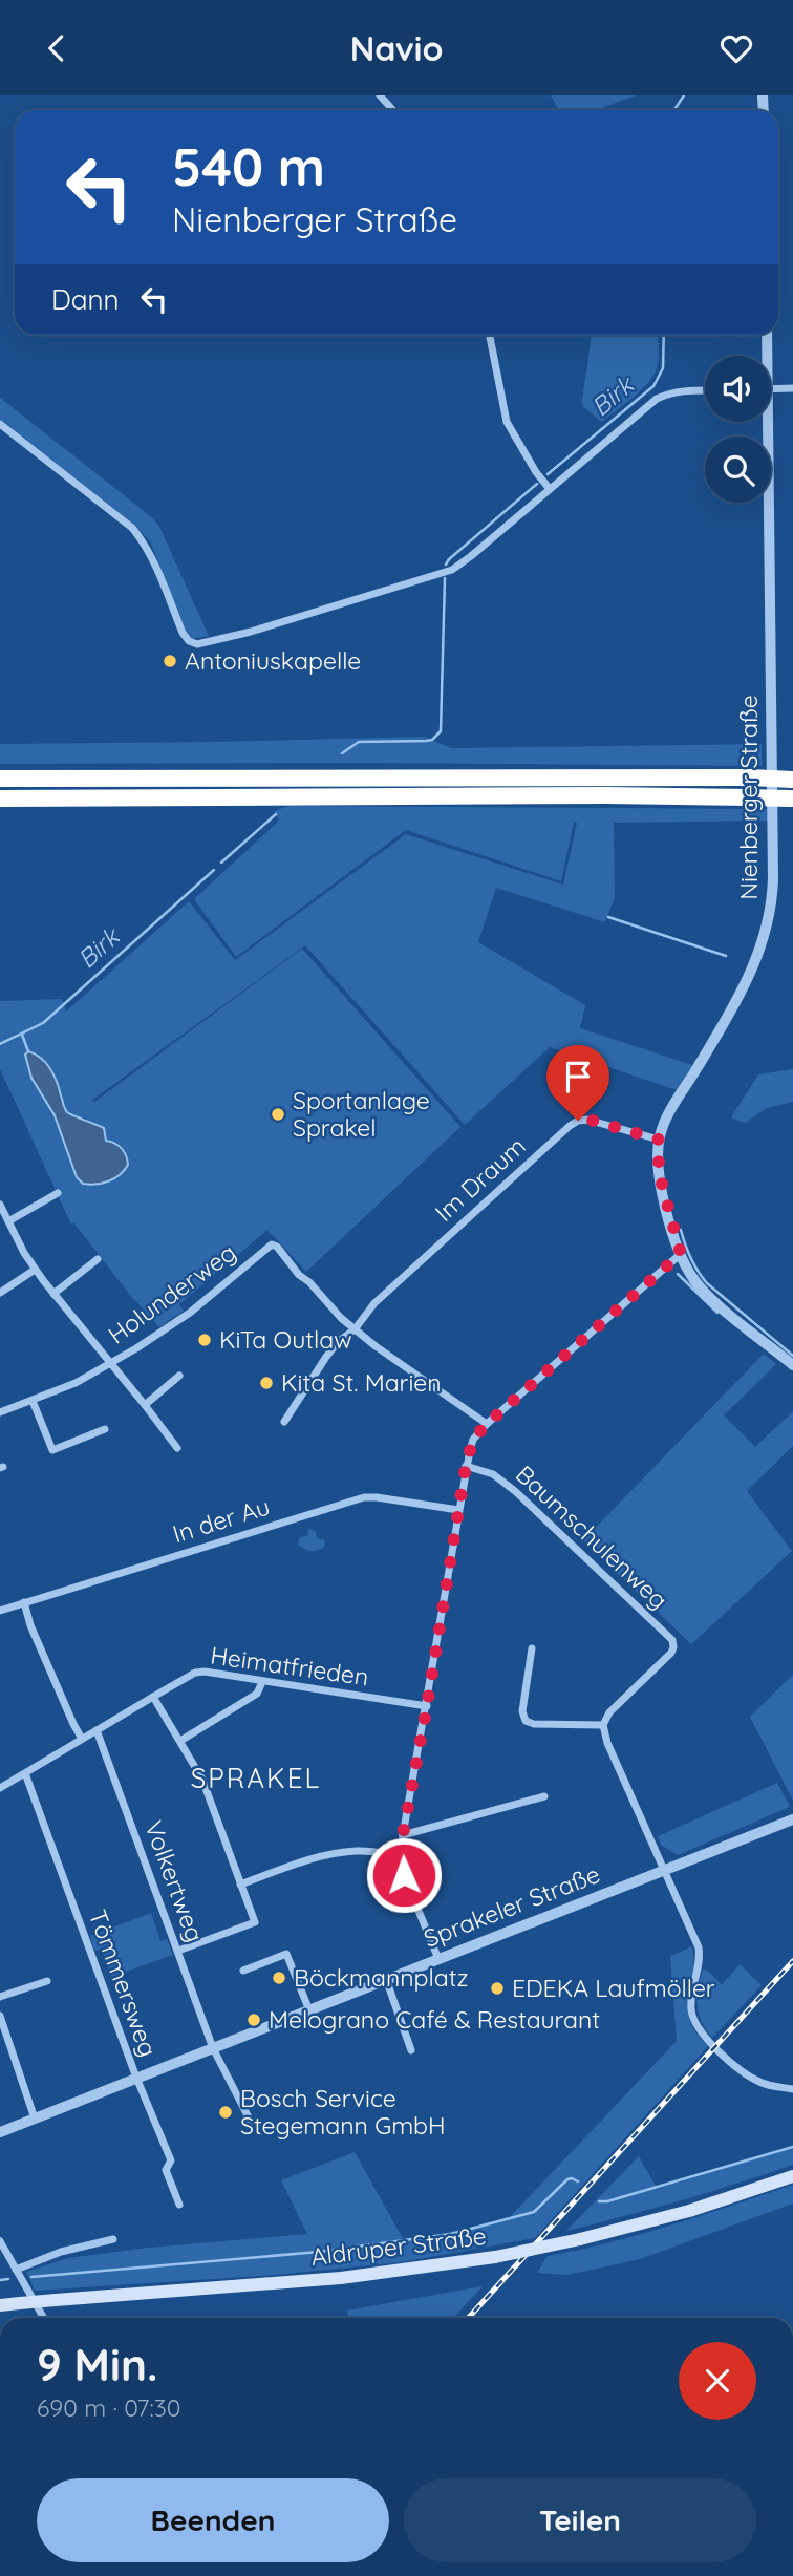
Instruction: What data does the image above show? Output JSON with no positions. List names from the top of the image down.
{
  "streets": {
    "main road": ["Aldruper Straße"],
    "street": [
      "Nienberger Straße",
      "Im Draum",
      "Holunderweg",
      "In der Au",
      "Baumschulenweg",
      "Heimatfrieden",
      "Volkertweg",
      "Sprakeler Straße",
      "Tömmersweg"
    ]
  },
  "crossings": [
    ["Nienberger Straße", "Im Draum"],
    ["Im Draum", "Holunderweg"],
    ["Heimatfrieden", "Volkertweg"],
    ["Heimatfrieden", "Tömmersweg"],
    ["Volkertweg", "Sprakeler Straße"],
    ["Sprakeler Straße", "Tömmersweg"]
  ],
  "districts": ["SPRAKEL"],
  "water": ["Birk"],
  "places": [
    "Antoniuskapelle",
    "Sportanlage Sprakel",
    "KiTa Outlaw",
    "Kita St. Marien",
    "Böckmannplatz",
    "EDEKA Laufmöller",
    "Melograno Café & Restaurant",
    "Bosch Service Stegemann GmbH"
  ],
  "page": {
    "header": "Navio",
    "turn": ["540 m", "Nienberger Straße"],
    "then": "Dann",
    "heading": ["9 Min.", "690 m · 07:30"],
    "buttons": ["Beenden", "Teilen"]
  }
}
